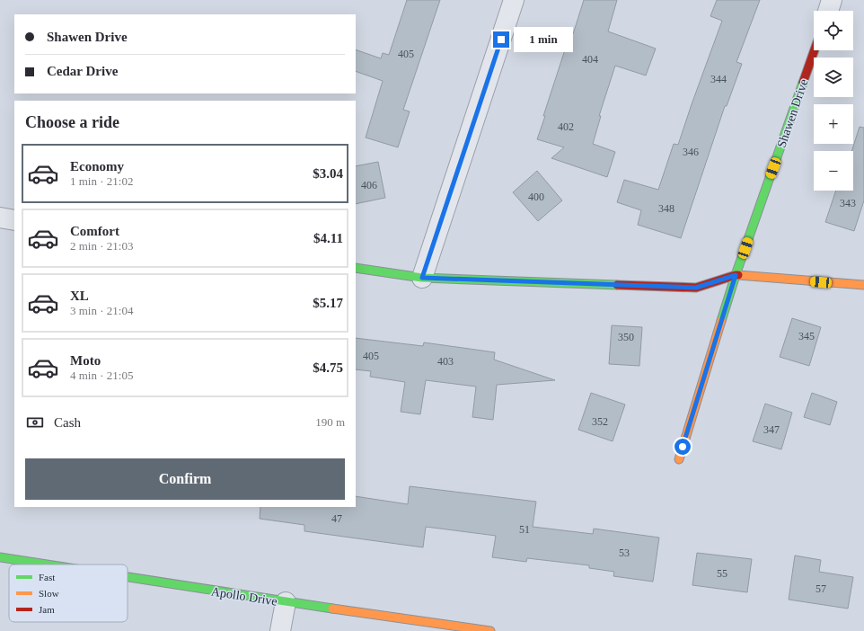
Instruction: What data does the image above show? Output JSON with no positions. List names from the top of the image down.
{
  "streets": {
    "street": ["Shawen Drive", "Apollo Drive"]
  },
  "house_numbers": [
    "405",
    "404",
    "344",
    "402",
    "346",
    "406",
    "400",
    "343",
    "348",
    "345",
    "350",
    "405",
    "403",
    "352",
    "347",
    "47",
    "51",
    "53",
    "55",
    "57"
  ],
  "legend": ["Fast", "Slow", "Jam"],
  "page": {
    "map_buttons": ["+", "−"],
    "banner": ["Shawen Drive", "Cedar Drive"],
    "bubble": "1 min",
    "heading": "Choose a ride",
    "list": [
      {
        "name": "Economy",
        "note": "1 min · 21:02",
        "value": "$3.04"
      },
      {
        "name": "Comfort",
        "note": "2 min · 21:03",
        "value": "$4.11"
      },
      {
        "name": "XL",
        "note": "3 min · 21:04",
        "value": "$5.17"
      },
      {
        "name": "Moto",
        "note": "4 min · 21:05",
        "value": "$4.75"
      }
    ],
    "pay": ["Cash", "190 m"],
    "buttons": "Confirm"
  }
}
